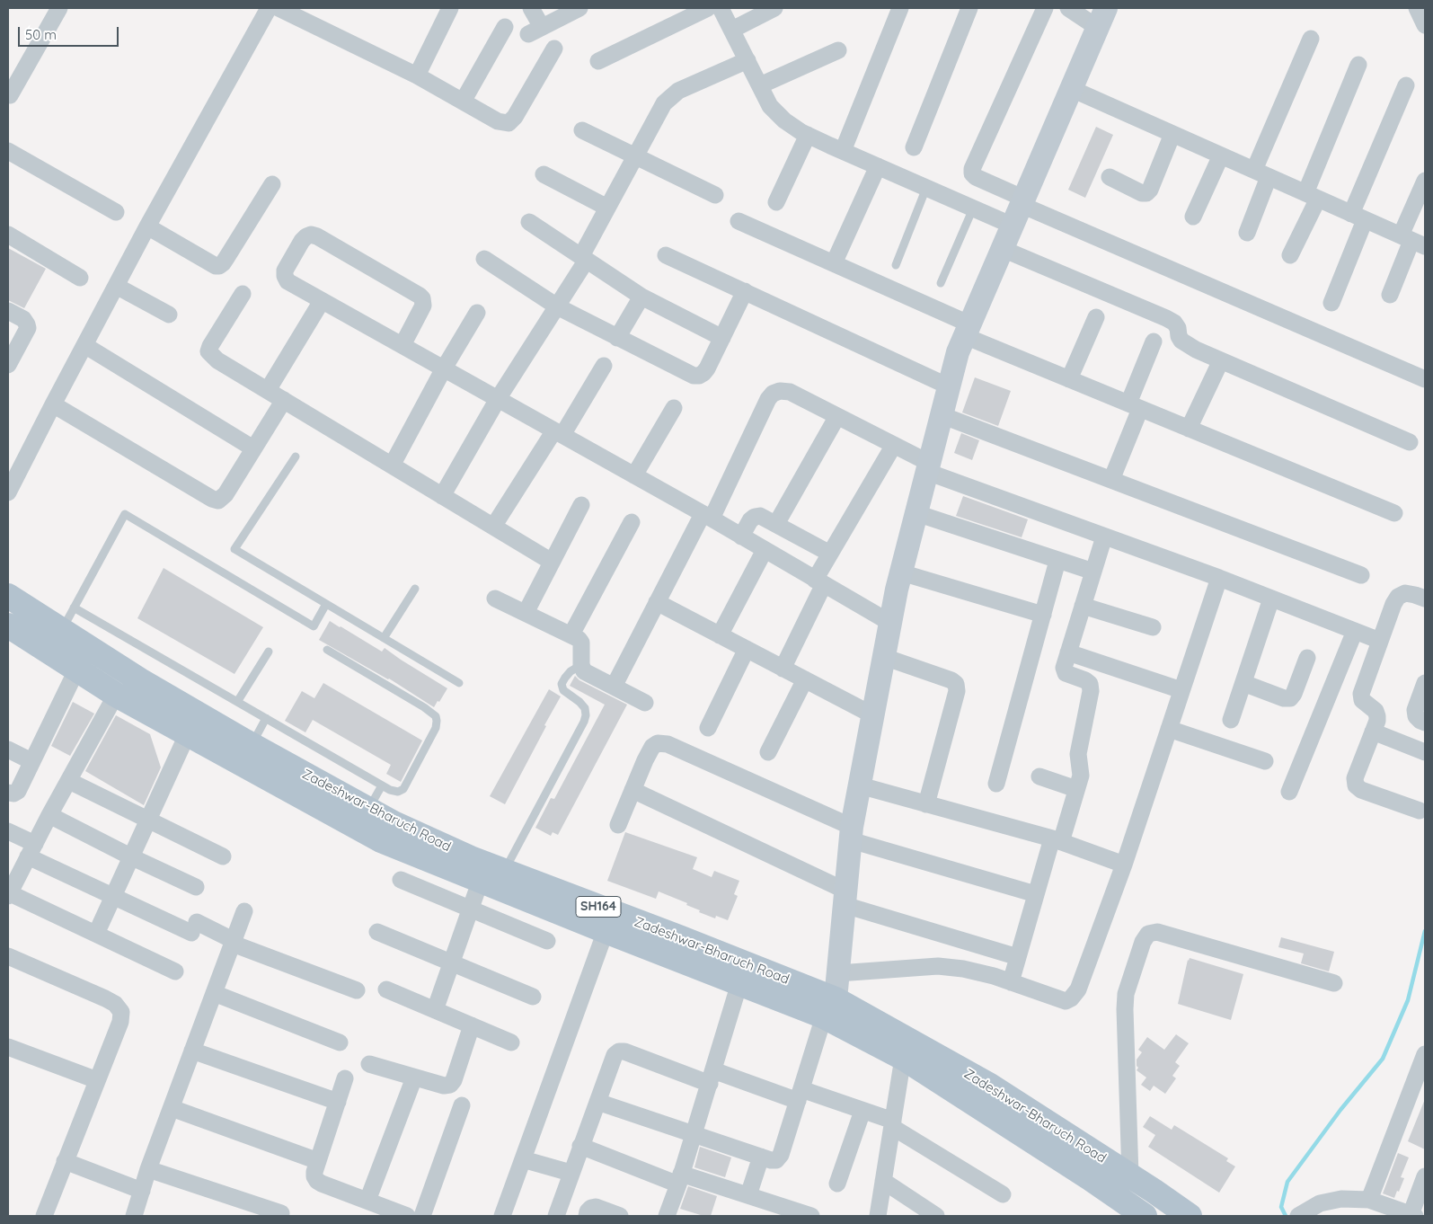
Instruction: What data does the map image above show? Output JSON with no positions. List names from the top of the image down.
{
  "streets": {
    "main road": ["Zadeshwar-Bharuch Road", "SH164"]
  },
  "scale_bar": "50 m"
}
